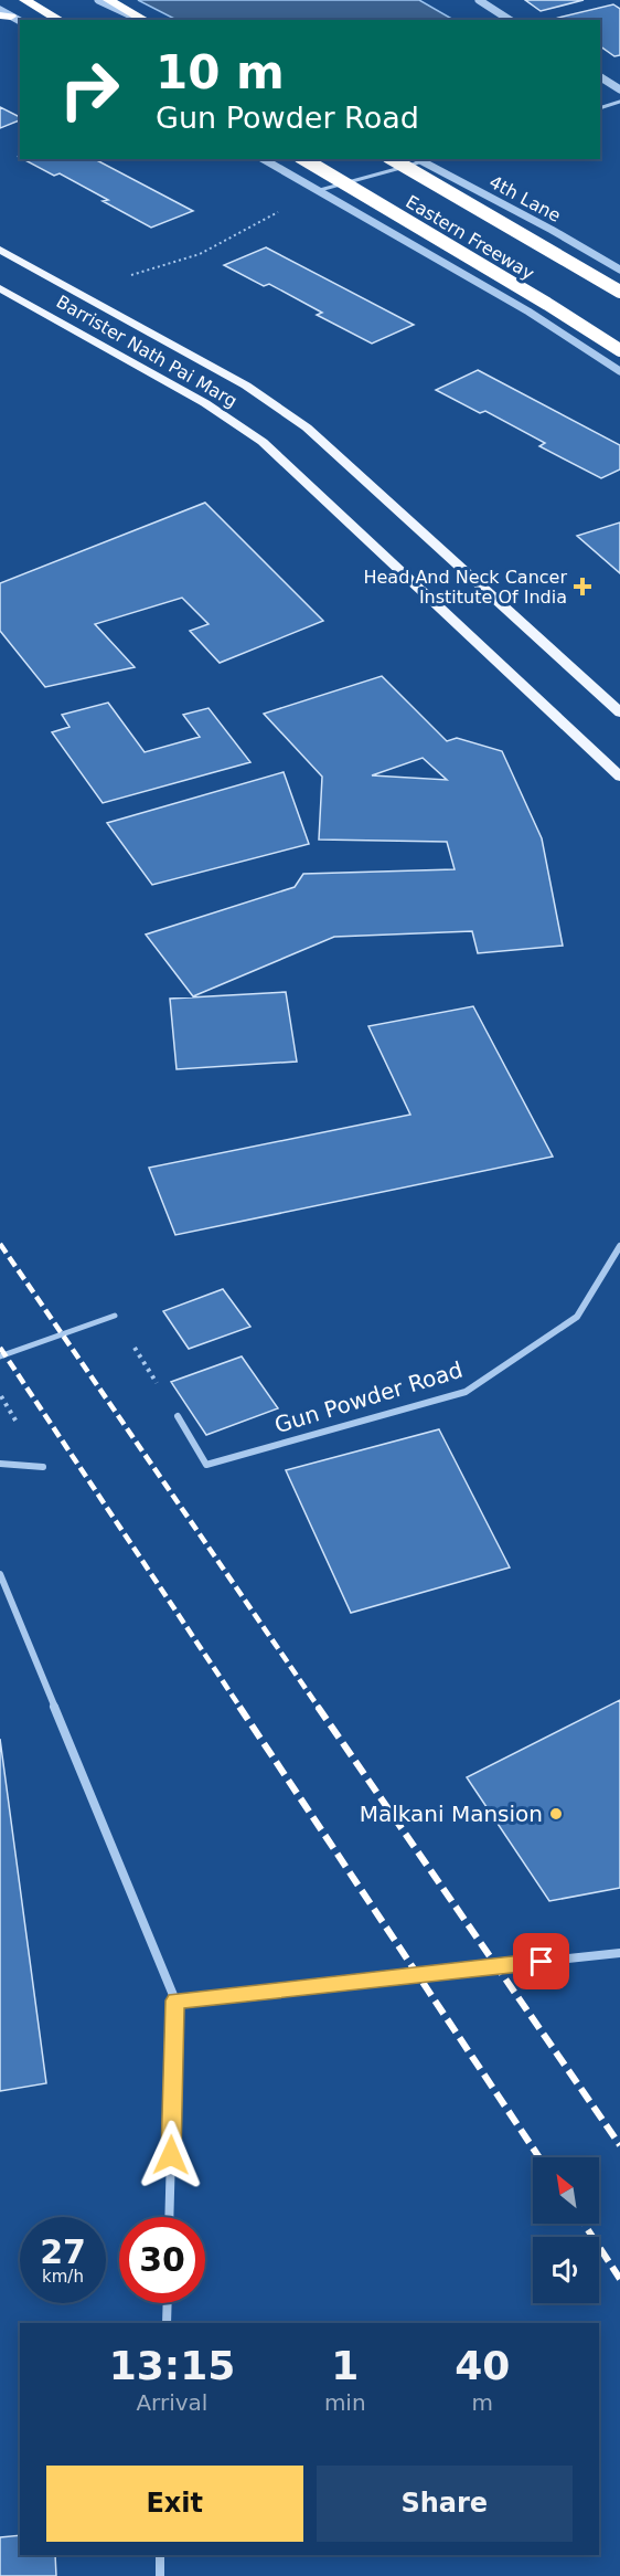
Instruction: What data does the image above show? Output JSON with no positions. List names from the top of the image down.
{
  "streets": {
    "highway": ["Eastern Freeway"],
    "main road": ["Barrister Nath Pai Marg"],
    "street": ["4th Lane", "Gun Powder Road"]
  },
  "places": {
    "health": ["Head And Neck Cancer Institute Of India"],
    "other": ["Malkani Mansion"]
  },
  "north": "top left",
  "page": {
    "turn": ["10 m", "Gun Powder Road"],
    "speed": "27 km/h",
    "limit": "30",
    "eta": [
      "13:15",
      "Arrival",
      "1",
      "min",
      "40",
      "m"
    ],
    "buttons": ["Exit", "Share"]
  }
}
